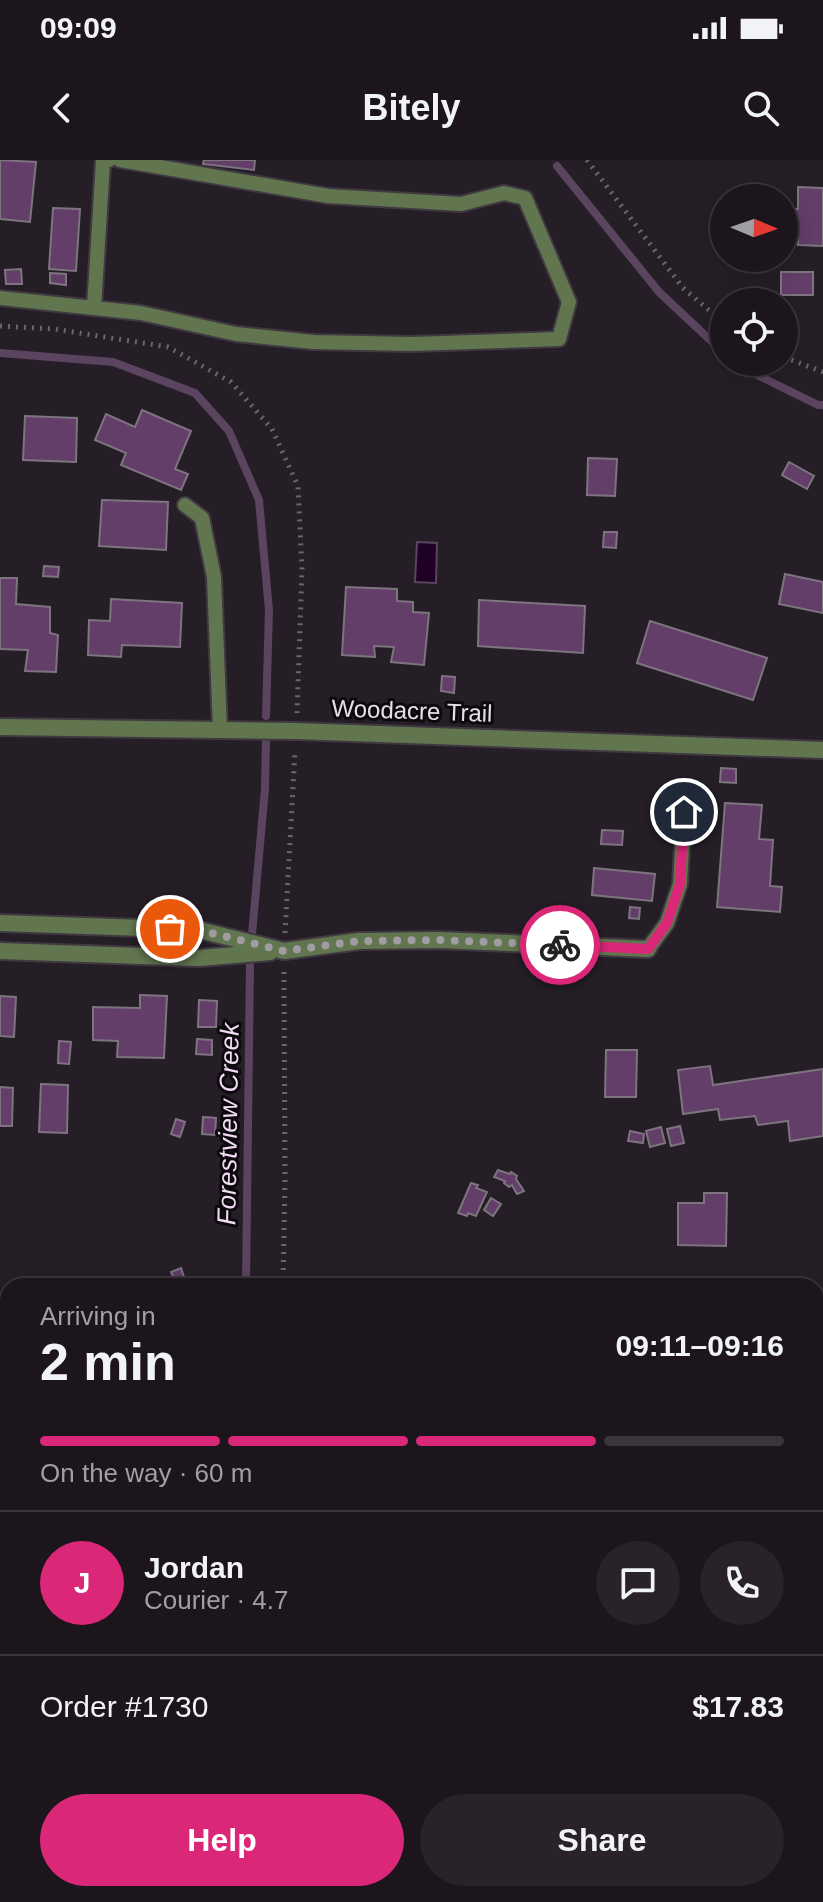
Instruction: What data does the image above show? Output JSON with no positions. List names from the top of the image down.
{
  "streets": {
    "street": ["Woodacre Trail"]
  },
  "water": ["Forestview Creek"],
  "north": "right",
  "page": {
    "status": "09:09",
    "header": "Bitely",
    "heading": ["2 min", "Arriving in", "09:11–09:16"],
    "panel": [
      "Jordan",
      "Courier · 4.7",
      "Order #1730",
      "$17.83"
    ],
    "bar": "On the way · 60 m",
    "round": "J",
    "buttons": ["Help", "Share"]
  }
}
